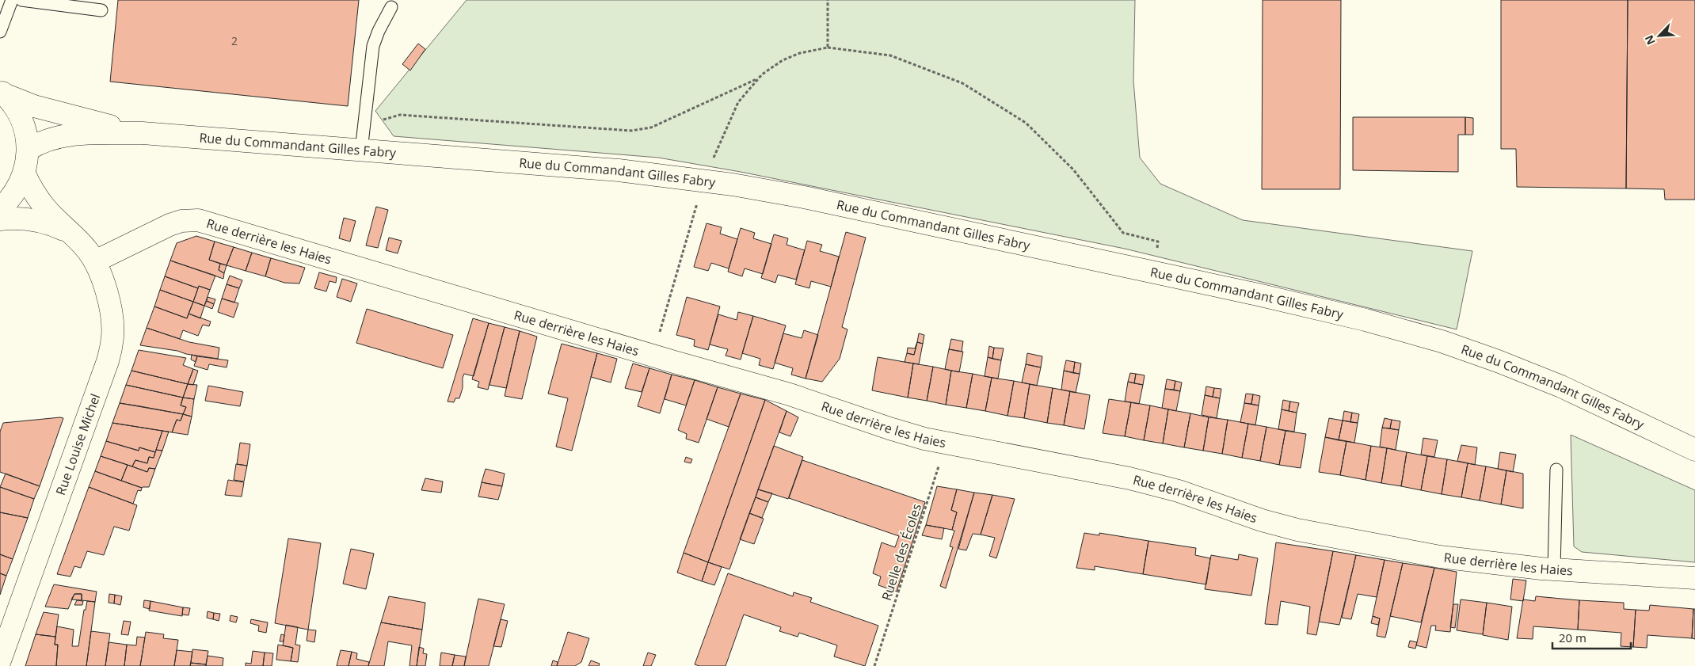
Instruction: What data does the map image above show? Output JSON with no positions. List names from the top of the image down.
{
  "streets": {
    "street": ["Rue du Commandant Gilles Fabry", "Rue derrière les Haies", "Rue Louise Michel"],
    "path": ["Ruelle des Écoles"]
  },
  "crossings": [
    ["Rue derrière les Haies", "Rue Louise Michel"],
    ["Rue derrière les Haies", "Ruelle des Écoles"]
  ],
  "house_numbers": ["2"],
  "scale_bar": "20 m",
  "north": "bottom left"
}
